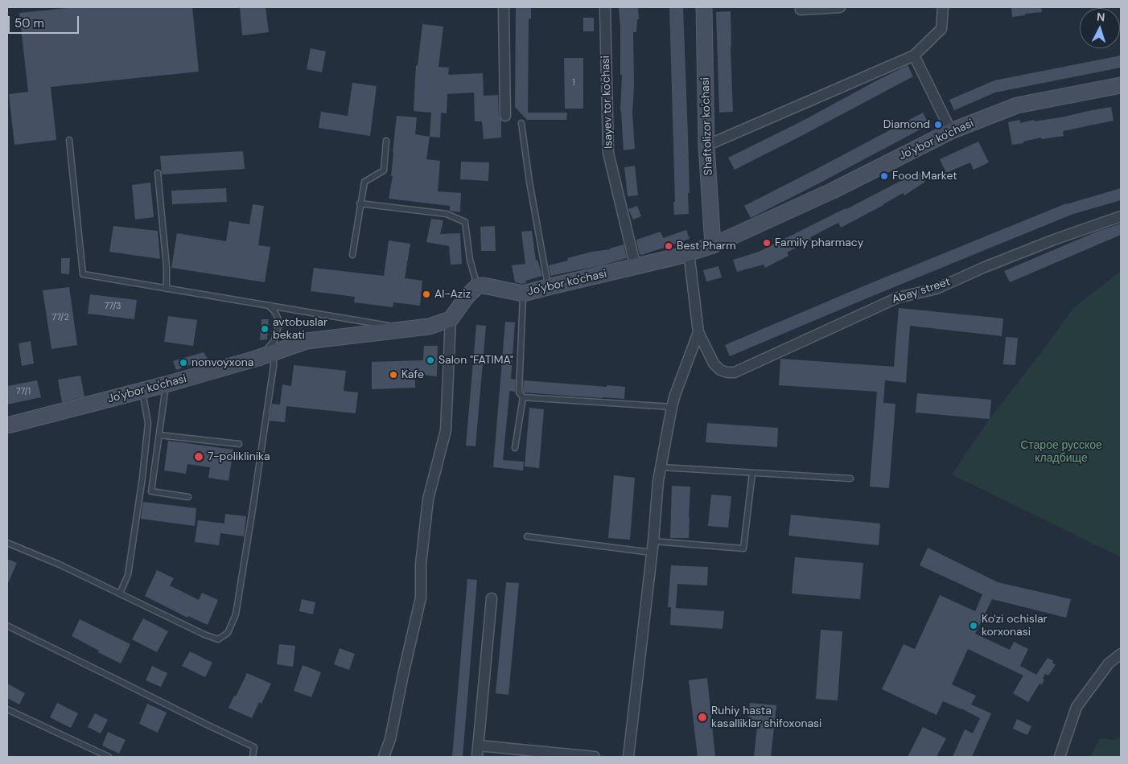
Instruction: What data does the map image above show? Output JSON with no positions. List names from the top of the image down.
{
  "streets": {
    "street": [
      "Isayev tor ko'chasi",
      "Shaftolizor ko'chasi",
      "Jo'ybor ko'chasi",
      "Abay street"
    ]
  },
  "crossings": [
    ["Isayev tor ko'chasi", "Jo'ybor ko'chasi"],
    ["Shaftolizor ko'chasi", "Jo'ybor ko'chasi"]
  ],
  "parks": ["Старое русское кладбище"],
  "places": [
    "Diamond",
    "Food Market",
    "Family pharmacy",
    "Best Pharm",
    "Al-Aziz",
    "avtobuslar bekati",
    "Salon \"FATIMA\"",
    "nonvoyxona",
    "Kafe",
    "7-poliklinika",
    "Ko'zi ochislar korxonasi",
    "Ruhiy hasta kasalliklar shifoxonasi"
  ],
  "house_numbers": [
    "1",
    "77/3",
    "77/2",
    "77/1"
  ],
  "scale_bar": "50 m",
  "north": "top"
}
